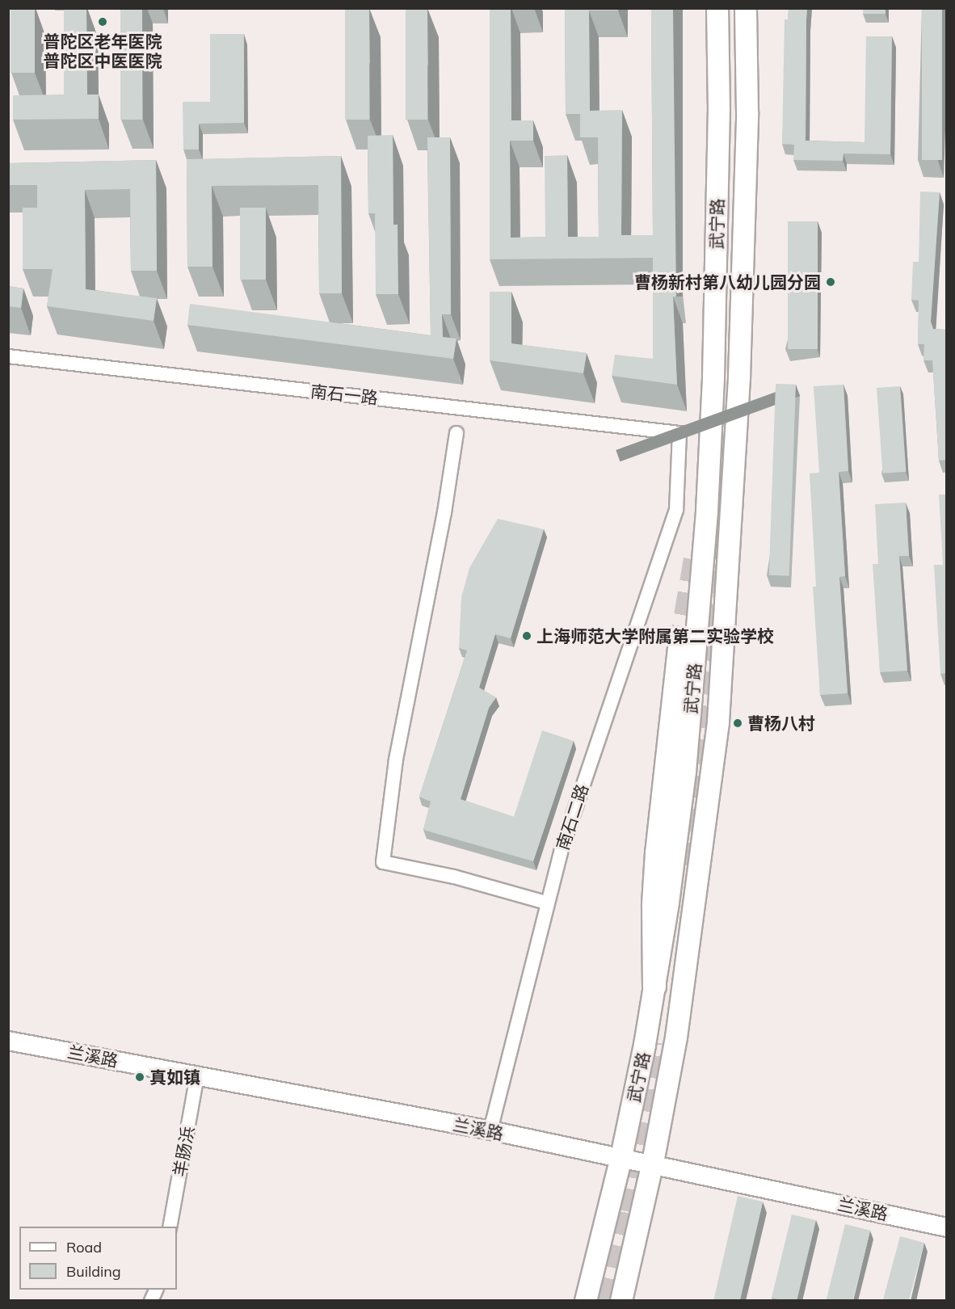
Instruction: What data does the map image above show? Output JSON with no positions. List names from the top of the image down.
{
  "streets": {
    "main road": ["武宁路"],
    "street": [
      "南石一路",
      "南石二路",
      "兰溪路",
      "羊肠浜"
    ]
  },
  "crossings": [
    ["武宁路", "兰溪路"],
    ["南石一路", "南石二路"],
    ["南石二路", "兰溪路"],
    ["兰溪路", "羊肠浜"]
  ],
  "places": [
    "普陀区老年医院 普陀区中医医院",
    "曹杨新村第八幼儿园分园",
    "上海师范大学附属第二实验学校",
    "曹杨八村",
    "真如镇"
  ],
  "legend": ["Road", "Building"]
}
